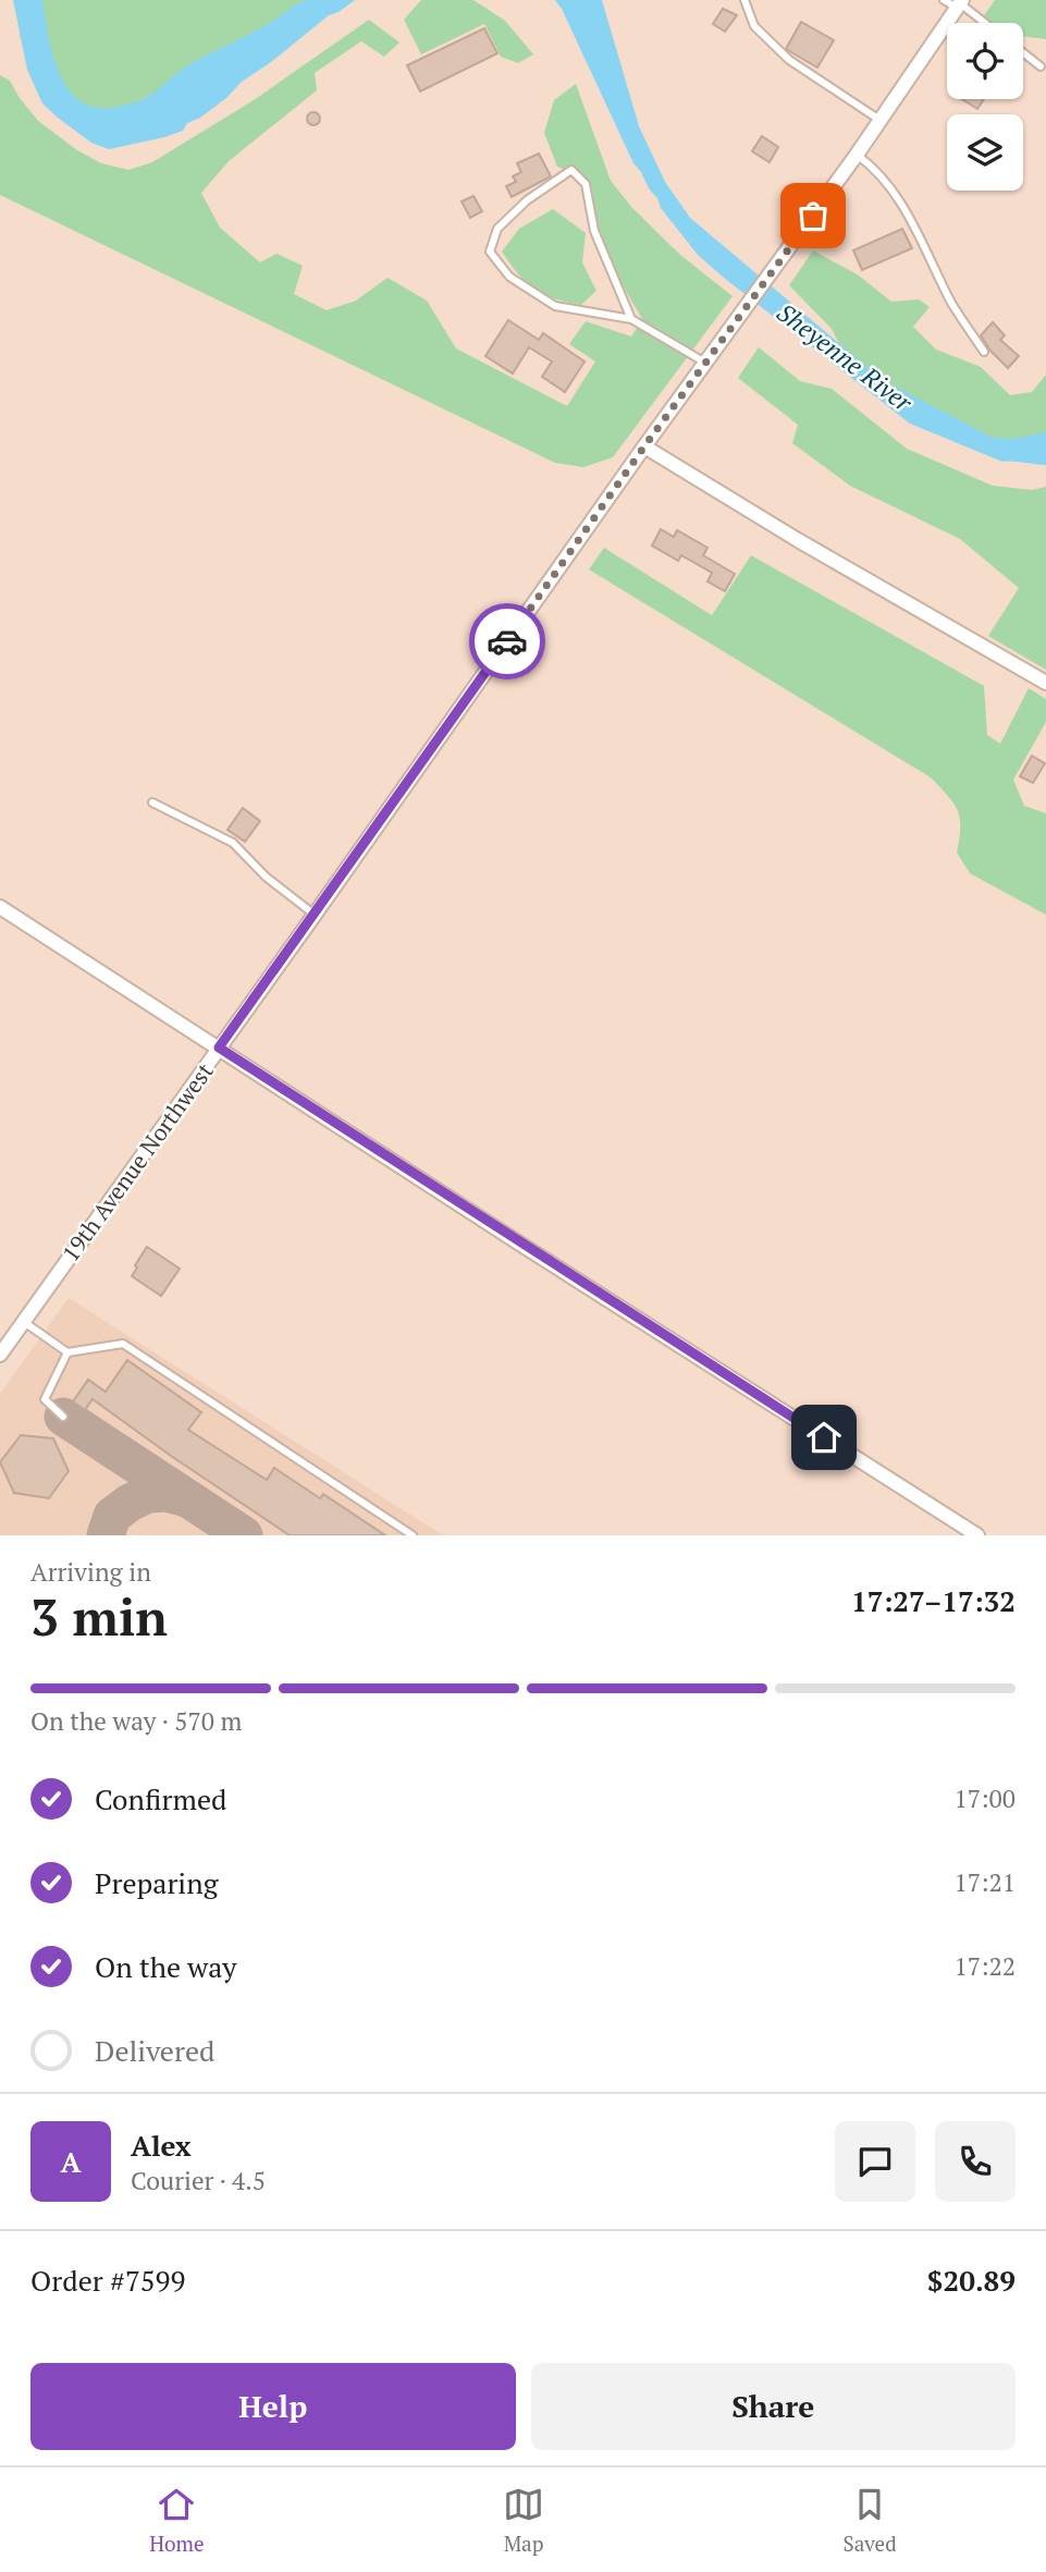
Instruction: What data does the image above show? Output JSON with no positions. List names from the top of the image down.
{
  "streets": {
    "street": ["19th Avenue Northwest"]
  },
  "water": ["Sheyenne River"],
  "page": {
    "heading": ["3 min", "Arriving in", "17:27–17:32"],
    "panel": [
      "Alex",
      "Courier · 4.5",
      "Order #7599",
      "$20.89"
    ],
    "bar": "On the way · 570 m",
    "list": [
      ["Confirmed", "17:00"],
      ["Preparing", "17:21"],
      ["On the way", "17:22"],
      "Delivered"
    ],
    "round": "A",
    "buttons": ["Help", "Share"],
    "tabs": ["Home", "Map", "Saved"]
  }
}
